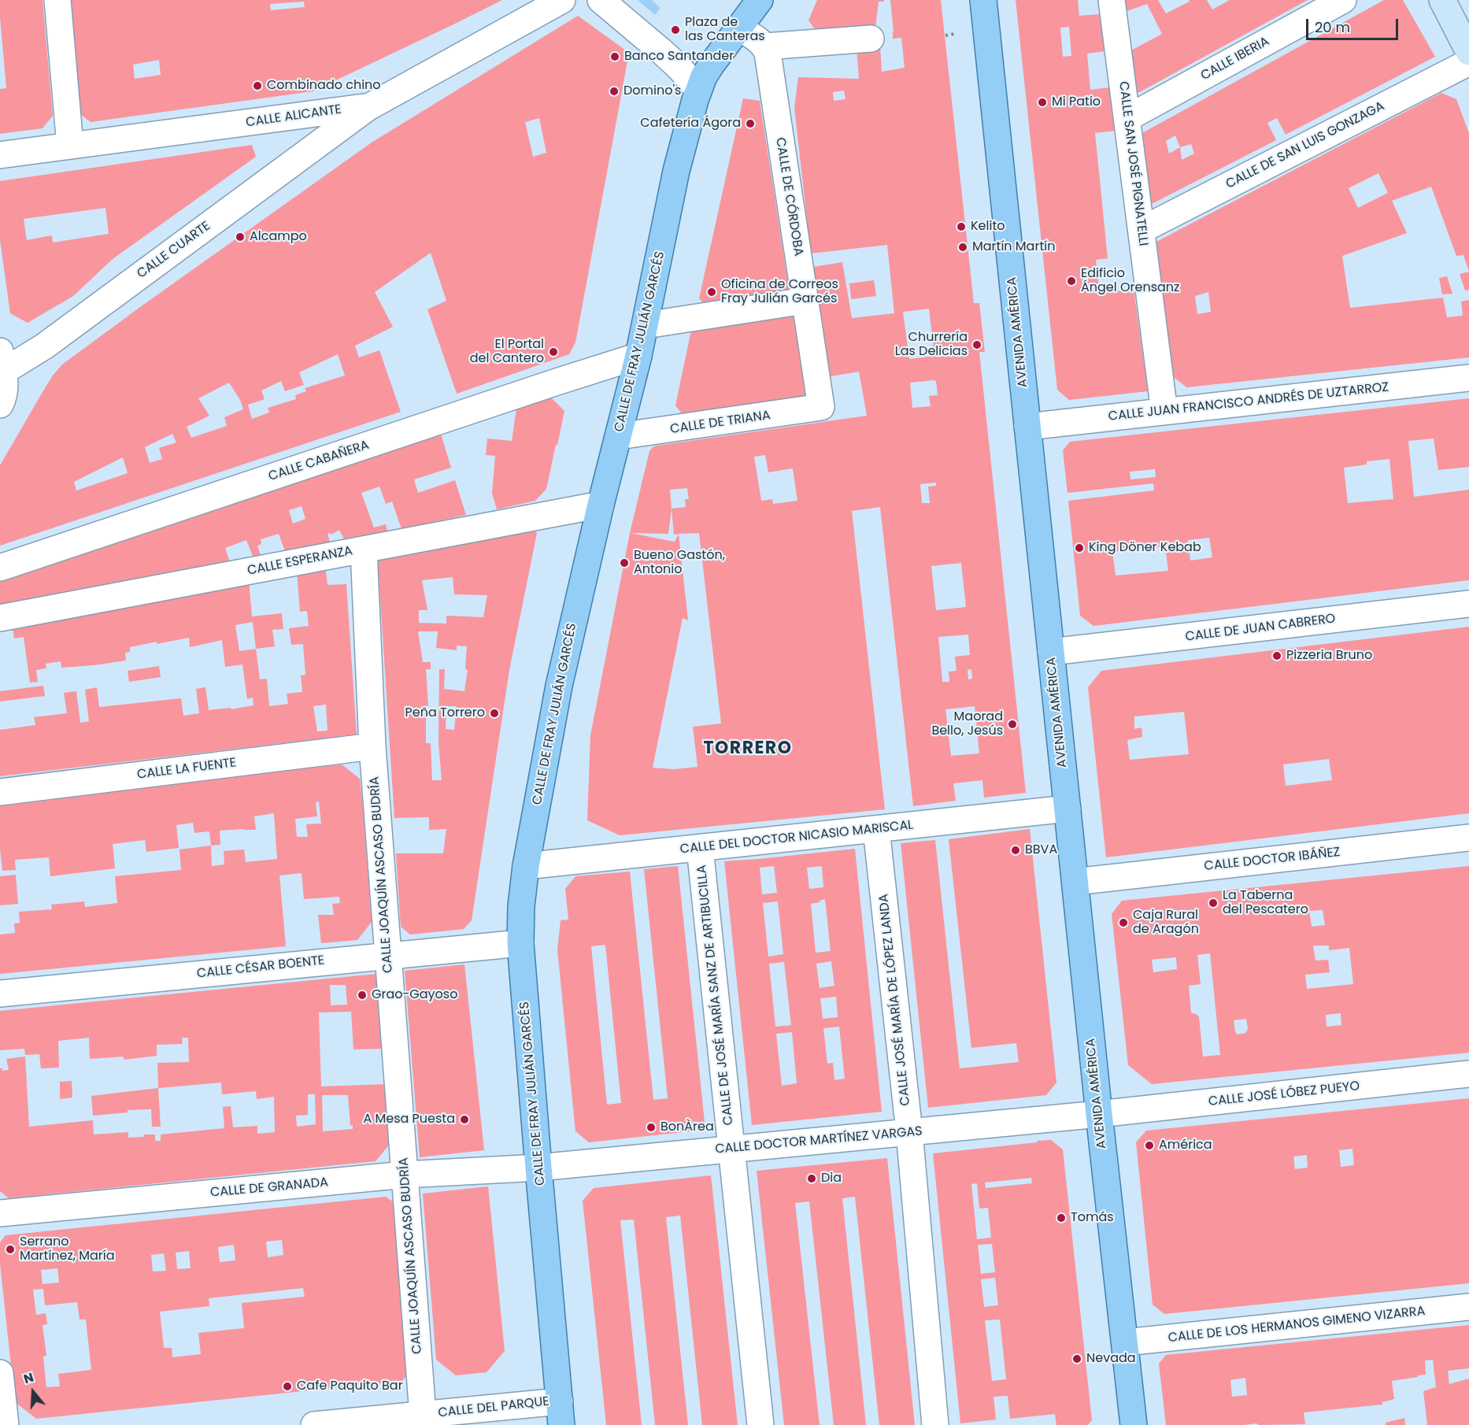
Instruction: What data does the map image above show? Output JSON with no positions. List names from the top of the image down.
{
  "streets": {
    "main road": ["AVENIDA AMÉRICA", "CALLE DE FRAY JULIÁN GARCÉS"],
    "street": [
      "CALLE IBERIA",
      "CALLE ALICANTE",
      "CALLE DE SAN LUIS GONZAGA",
      "CALLE SAN JOSÉ PIGNATELLI",
      "CALLE DE CÓRDOBA",
      "CALLE CUARTE",
      "CALLE JUAN FRANCISCO ANDRÉS DE UZTARROZ",
      "CALLE DE TRIANA",
      "CALLE CABAÑERA",
      "CALLE ESPERANZA",
      "CALLE DE JUAN CABRERO",
      "CALLE LA FUENTE",
      "CALLE DEL DOCTOR NICASIO MARISCAL",
      "CALLE DOCTOR IBÁÑEZ",
      "CALLE JOAQUÍN ASCASO BUDRÍA",
      "CALLE CÉSAR BOENTE",
      "CALLE DE JOSÉ MARÍA SANZ DE ARTIBUCILLA",
      "CALLE JOSÉ MARÍA DE LÓPEZ LANDA",
      "CALLE JOSÉ LÓBEZ PUEYO",
      "CALLE DOCTOR MARTÍNEZ VARGAS",
      "CALLE DE GRANADA",
      "CALLE DE LOS HERMANOS GIMENO VIZARRA",
      "CALLE DEL PARQUE"
    ]
  },
  "crossings": [
    ["CALLE IBERIA", "CALLE SAN JOSÉ PIGNATELLI"],
    ["CALLE ALICANTE", "CALLE CUARTE"],
    ["CALLE DE SAN LUIS GONZAGA", "CALLE SAN JOSÉ PIGNATELLI"],
    ["CALLE SAN JOSÉ PIGNATELLI", "CALLE JUAN FRANCISCO ANDRÉS DE UZTARROZ"],
    ["CALLE DE CÓRDOBA", "CALLE DE TRIANA"],
    ["AVENIDA AMÉRICA", "CALLE JUAN FRANCISCO ANDRÉS DE UZTARROZ"],
    ["AVENIDA AMÉRICA", "CALLE DE JUAN CABRERO"],
    ["AVENIDA AMÉRICA", "CALLE DEL DOCTOR NICASIO MARISCAL"],
    ["AVENIDA AMÉRICA", "CALLE DOCTOR IBÁÑEZ"],
    ["AVENIDA AMÉRICA", "CALLE JOSÉ LÓBEZ PUEYO"],
    ["AVENIDA AMÉRICA", "CALLE DOCTOR MARTÍNEZ VARGAS"],
    ["AVENIDA AMÉRICA", "CALLE DE LOS HERMANOS GIMENO VIZARRA"],
    ["CALLE DE FRAY JULIÁN GARCÉS", "CALLE DE TRIANA"],
    ["CALLE DE FRAY JULIÁN GARCÉS", "CALLE CABAÑERA"],
    ["CALLE DE FRAY JULIÁN GARCÉS", "CALLE ESPERANZA"],
    ["CALLE DE FRAY JULIÁN GARCÉS", "CALLE DEL DOCTOR NICASIO MARISCAL"],
    ["CALLE DE FRAY JULIÁN GARCÉS", "CALLE CÉSAR BOENTE"],
    ["CALLE DE FRAY JULIÁN GARCÉS", "CALLE DOCTOR MARTÍNEZ VARGAS"],
    ["CALLE DE FRAY JULIÁN GARCÉS", "CALLE DE GRANADA"],
    ["CALLE DE FRAY JULIÁN GARCÉS", "CALLE DEL PARQUE"],
    ["CALLE ESPERANZA", "CALLE JOAQUÍN ASCASO BUDRÍA"],
    ["CALLE LA FUENTE", "CALLE JOAQUÍN ASCASO BUDRÍA"],
    ["CALLE DEL DOCTOR NICASIO MARISCAL", "CALLE DE JOSÉ MARÍA SANZ DE ARTIBUCILLA"],
    ["CALLE DEL DOCTOR NICASIO MARISCAL", "CALLE JOSÉ MARÍA DE LÓPEZ LANDA"],
    ["CALLE JOAQUÍN ASCASO BUDRÍA", "CALLE CÉSAR BOENTE"],
    ["CALLE JOAQUÍN ASCASO BUDRÍA", "CALLE DE GRANADA"],
    ["CALLE JOAQUÍN ASCASO BUDRÍA", "CALLE DEL PARQUE"],
    ["CALLE DE JOSÉ MARÍA SANZ DE ARTIBUCILLA", "CALLE DOCTOR MARTÍNEZ VARGAS"],
    ["CALLE JOSÉ MARÍA DE LÓPEZ LANDA", "CALLE DOCTOR MARTÍNEZ VARGAS"],
    ["CALLE JOSÉ LÓBEZ PUEYO", "CALLE DOCTOR MARTÍNEZ VARGAS"],
    ["CALLE DOCTOR MARTÍNEZ VARGAS", "CALLE DE GRANADA"]
  ],
  "districts": ["TORRERO"],
  "places": [
    "Plaza de las Canteras",
    "Banco Santander",
    "Combinado chino",
    "Domino's",
    "Mi Patio",
    "Cafetería Ágora",
    "Kelito",
    "Alcampo",
    "Martín Martín",
    "Edificio Ángel Orensanz",
    "Oficina de Correos Fray Julián Garcés",
    "Churrería Las Delicias",
    "El Portal del Cantero",
    "King Döner Kebab",
    "Bueno Gastón, Antonio",
    "Pizzeria Bruno",
    "Peña Torrero",
    "Maorad Bello, Jesús",
    "BBVA",
    "La Taberna del Pescatero",
    "Caja Rural de Aragón",
    "Grao-Gayoso",
    "A Mesa Puesta",
    "BonÀrea",
    "América",
    "Dia",
    "Tomás",
    "Serrano Martínez, María",
    "Nevada",
    "Cafe Paquito Bar"
  ],
  "scale_bar": "20 m",
  "north": "top"
}
